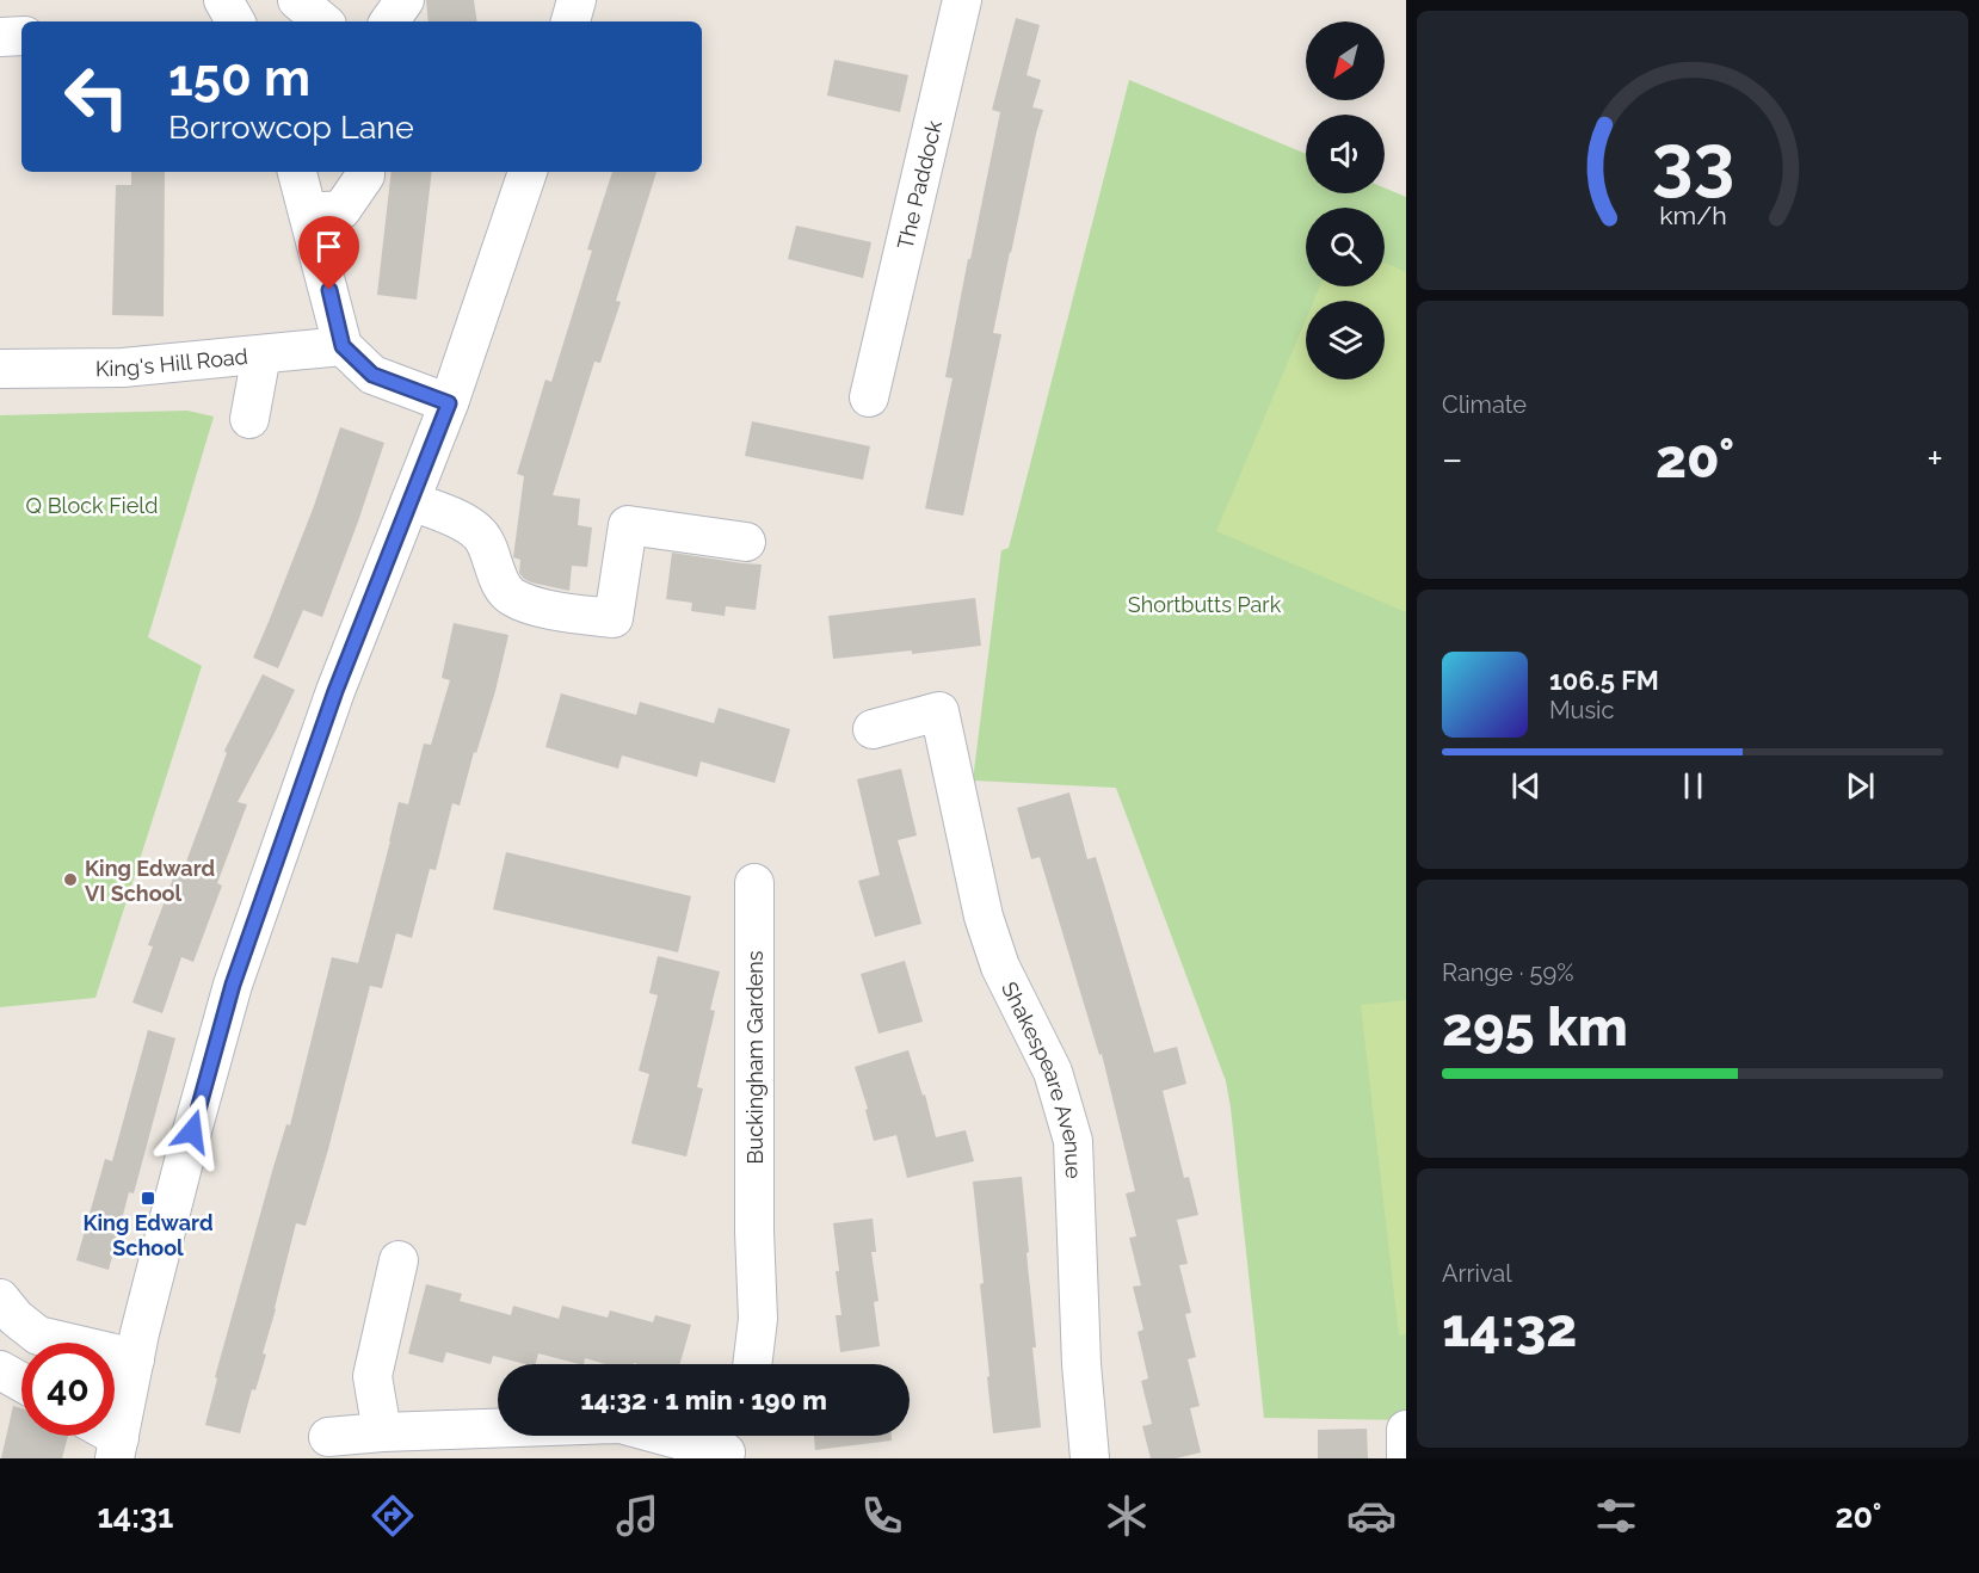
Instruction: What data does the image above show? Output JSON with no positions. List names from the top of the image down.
{
  "streets": {
    "street": [
      "The Paddock",
      "King's Hill Road",
      "Buckingham Gardens",
      "Shakespeare Avenue"
    ]
  },
  "parks": ["Q Block Field", "Shortbutts Park"],
  "places": {
    "other": ["King Edward VI School"],
    "transit": ["King Edward School"]
  },
  "north": "bottom left",
  "page": {
    "turn": ["150 m", "Borrowcop Lane"],
    "tile": [
      "Climate",
      ["Range · 59%", "295 km"],
      ["Arrival", "14:32"]
    ],
    "heat": ["−", "20°", "+"],
    "song": ["106.5 FM", "Music"],
    "limit": "40",
    "trip": "14:32 · 1 min · 190 m",
    "tabs": ["14:31", "20°"],
    "gauge": ["33", "km/h"]
  }
}
